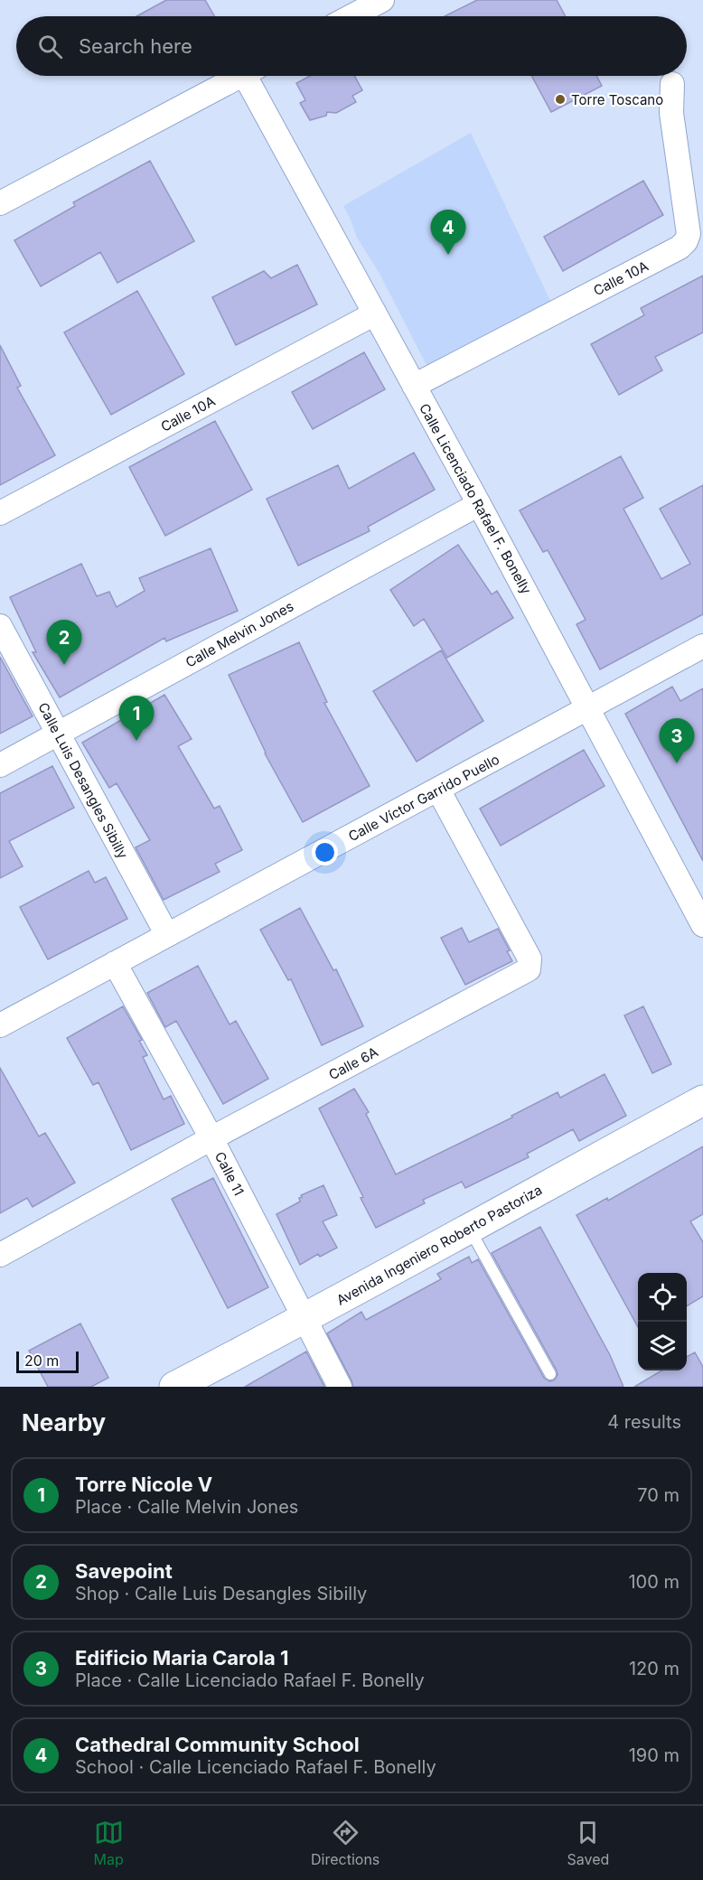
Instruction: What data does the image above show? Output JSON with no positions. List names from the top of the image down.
{
  "streets": {
    "street": [
      "Calle 10A",
      "Calle Licenciado Rafael F. Bonelly",
      "Calle Melvin Jones",
      "Calle Luis Desangles Sibilly",
      "Calle Víctor Garrido Puello",
      "Calle 6A",
      "Calle 11",
      "Avenida Ingeniero Roberto Pastoriza"
    ]
  },
  "crossings": [
    ["Calle 10A", "Calle Licenciado Rafael F. Bonelly"],
    ["Calle Licenciado Rafael F. Bonelly", "Calle Melvin Jones"],
    ["Calle Licenciado Rafael F. Bonelly", "Calle Víctor Garrido Puello"],
    ["Calle Melvin Jones", "Calle Luis Desangles Sibilly"],
    ["Calle Luis Desangles Sibilly", "Calle Víctor Garrido Puello"],
    ["Calle Víctor Garrido Puello", "Calle 6A"],
    ["Calle Víctor Garrido Puello", "Calle 11"],
    ["Calle 6A", "Calle 11"],
    ["Calle 11", "Avenida Ingeniero Roberto Pastoriza"]
  ],
  "places": ["Torre Toscano"],
  "scale_bar": "20 m",
  "page": {
    "search": "Search here",
    "pins": [
      "4",
      "2",
      "1",
      "3"
    ],
    "scale": "20 m",
    "heading": ["Nearby", "4 results"],
    "list": [
      {
        "mark": "1",
        "name": "Torre Nicole V",
        "note": "Place · Calle Melvin Jones",
        "value": "70 m"
      },
      {
        "mark": "2",
        "name": "Savepoint",
        "note": "Shop · Calle Luis Desangles Sibilly",
        "value": "100 m"
      },
      {
        "mark": "3",
        "name": "Edificio Maria Carola 1",
        "note": "Place · Calle Licenciado Rafael F. Bonelly",
        "value": "120 m"
      },
      {
        "mark": "4",
        "name": "Cathedral Community School",
        "note": "School · Calle Licenciado Rafael F. Bonelly",
        "value": "190 m"
      }
    ],
    "nav": ["Map", "Directions", "Saved"]
  }
}
